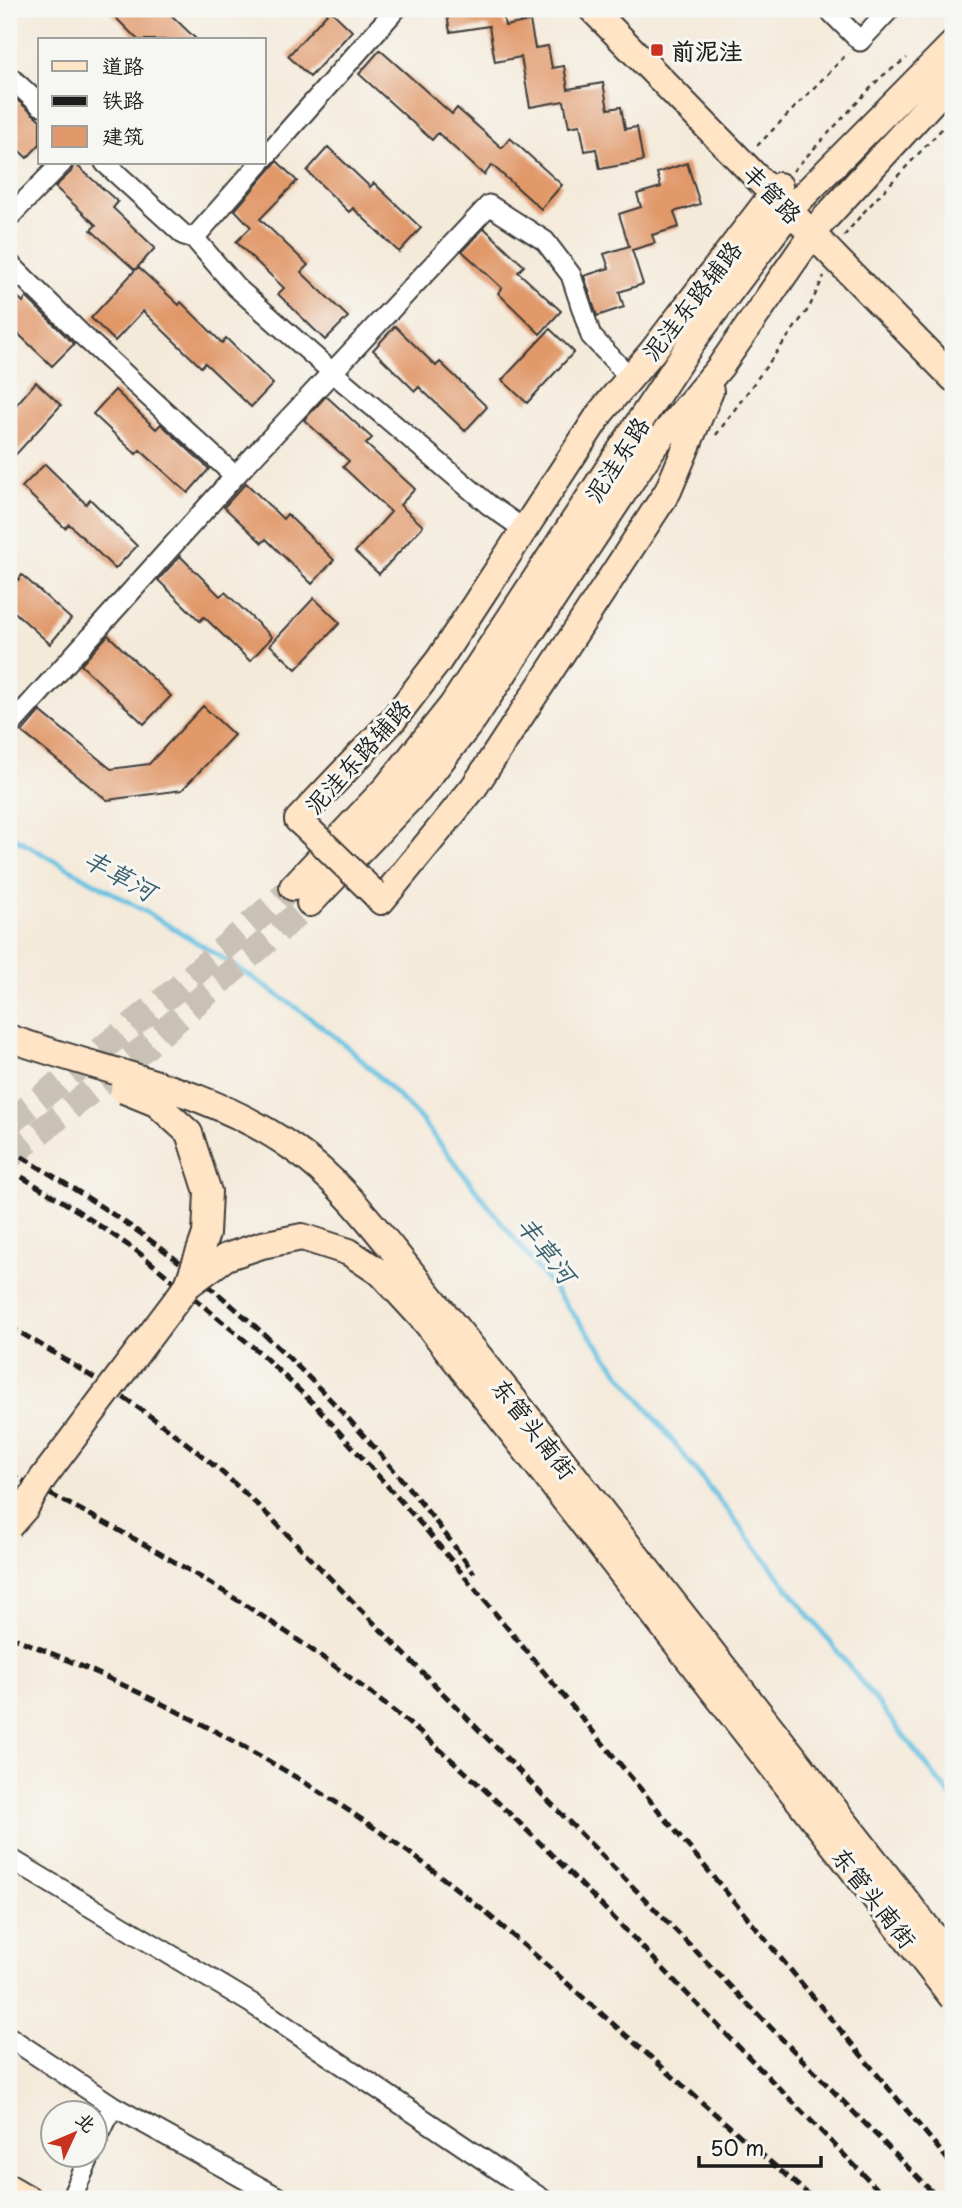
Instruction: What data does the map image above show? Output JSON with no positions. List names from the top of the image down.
{
  "streets": {
    "main road": [
      "丰管路",
      "泥洼东路辅路",
      "泥洼东路",
      "东管头南街"
    ]
  },
  "crossings": [
    ["丰管路", "泥洼东路辅路"],
    ["丰管路", "泥洼东路"],
    ["泥洼东路辅路", "泥洼东路"]
  ],
  "water": ["丰草河"],
  "places": {
    "transit": ["前泥洼"]
  },
  "legend": ["道路", "铁路", "建筑"],
  "scale_bar": "50 m",
  "north": "top right"
}
